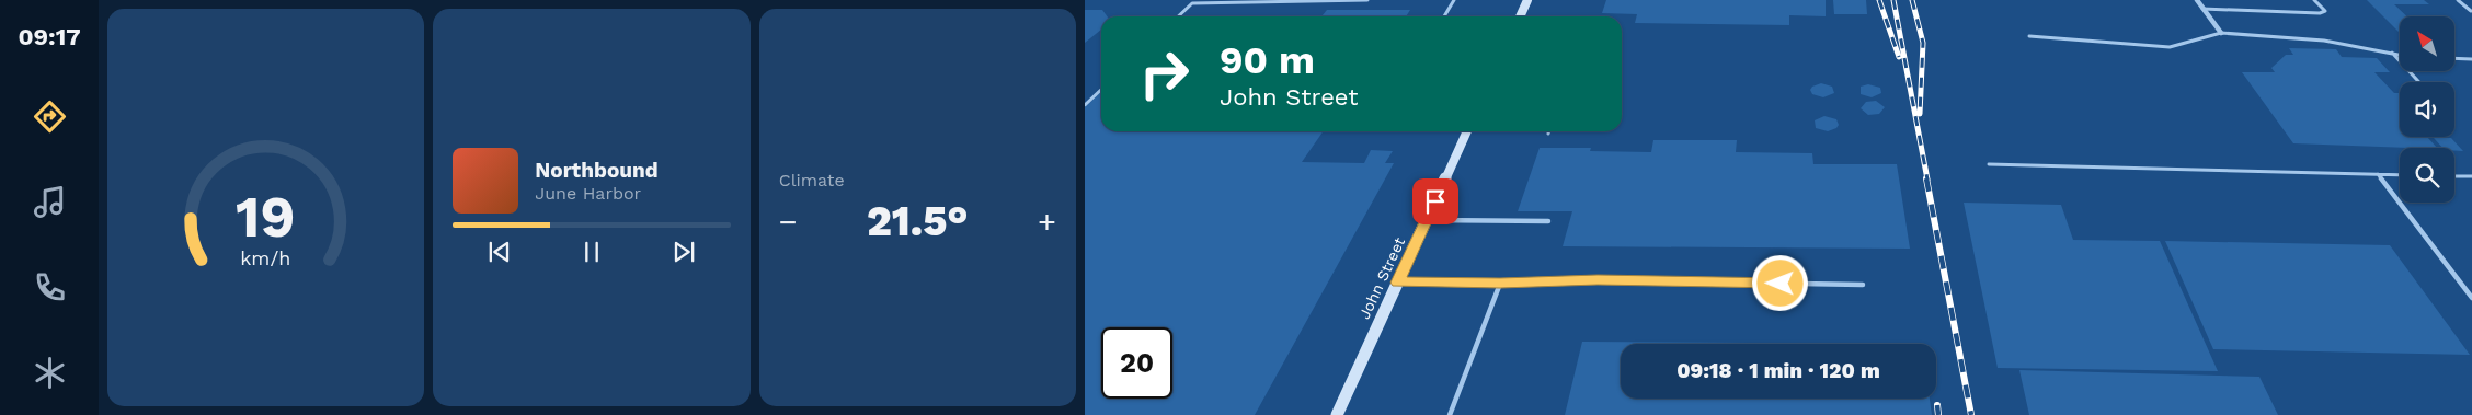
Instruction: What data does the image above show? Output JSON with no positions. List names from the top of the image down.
{
  "streets": {
    "street": ["John Street"]
  },
  "north": "top left",
  "page": {
    "tabs": "09:17",
    "tile": "Climate",
    "turn": ["90 m", "John Street"],
    "song": ["Northbound", "June Harbor"],
    "heat": ["−", "21.5°", "+"],
    "limit": "20",
    "trip": "09:18 · 1 min · 120 m",
    "gauge": ["19", "km/h"]
  }
}
